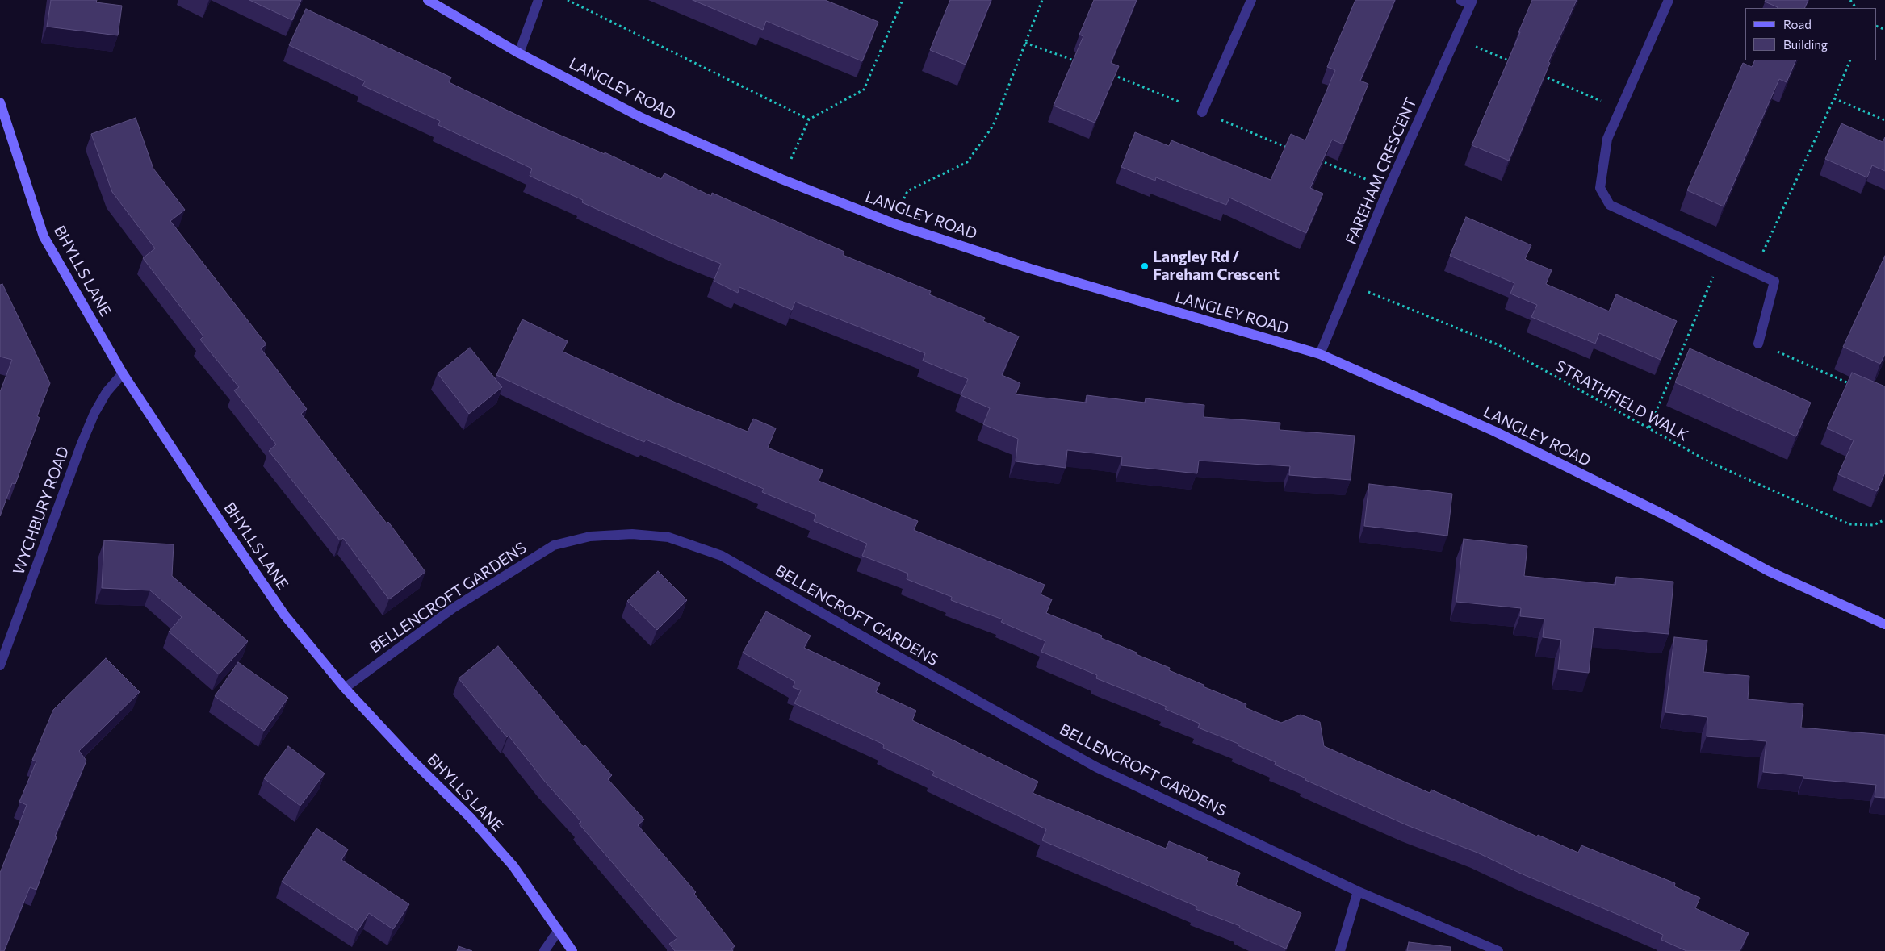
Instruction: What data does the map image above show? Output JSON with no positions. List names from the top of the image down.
{
  "streets": {
    "street": [
      "LANGLEY ROAD",
      "FAREHAM CRESCENT",
      "BHYLLS LANE",
      "WYCHBURY ROAD",
      "BELLENCROFT GARDENS"
    ],
    "path": ["STRATHFIELD WALK"]
  },
  "crossings": [
    ["LANGLEY ROAD", "FAREHAM CRESCENT"],
    ["FAREHAM CRESCENT", "STRATHFIELD WALK"],
    ["BHYLLS LANE", "WYCHBURY ROAD"],
    ["BHYLLS LANE", "BELLENCROFT GARDENS"]
  ],
  "places": ["Langley Rd / Fareham Crescent"],
  "legend": ["Road", "Building"]
}
